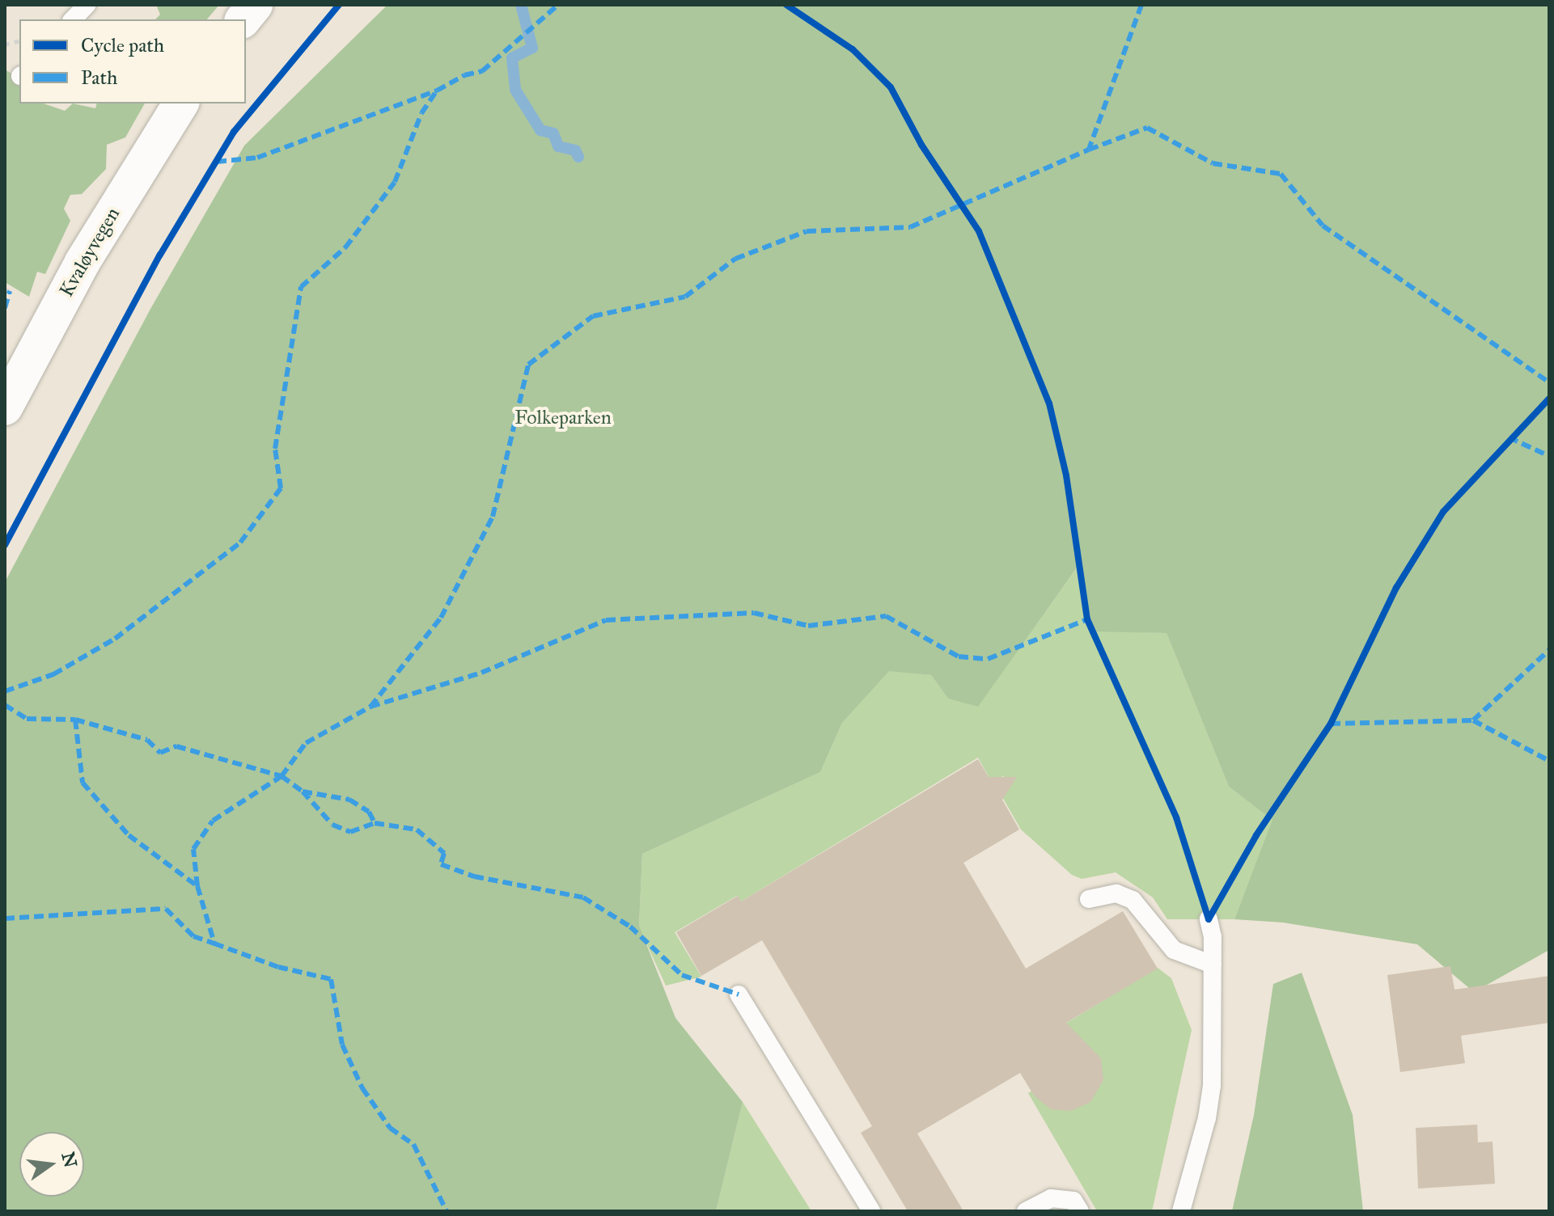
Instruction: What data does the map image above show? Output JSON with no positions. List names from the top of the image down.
{
  "streets": {
    "street": ["Kvaløyvegen"]
  },
  "parks": ["Folkeparken"],
  "legend": ["Cycle path", "Path"],
  "north": "right"
}
